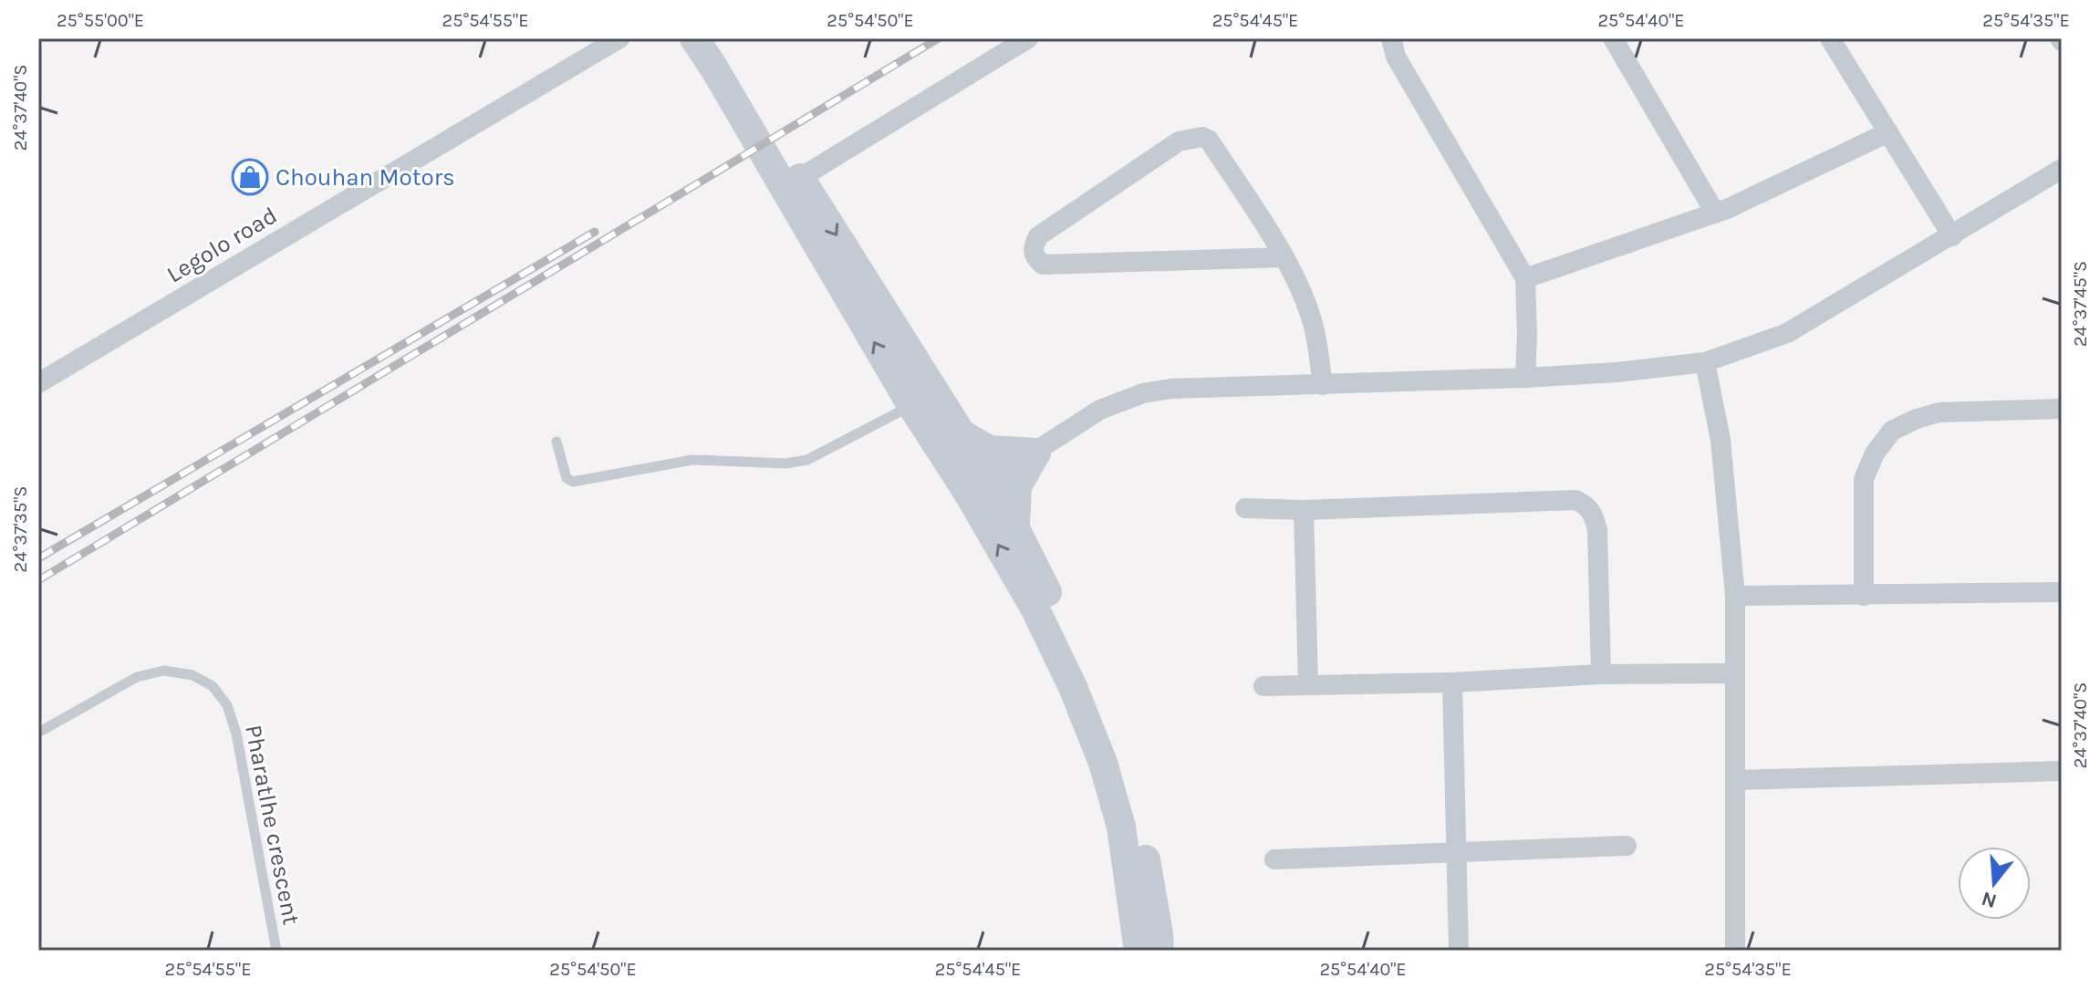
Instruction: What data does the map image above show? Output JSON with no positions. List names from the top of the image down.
{
  "streets": {
    "street": ["Legolo road"],
    "lane": ["Pharatlhe crescent"]
  },
  "places": {
    "shop": ["Chouhan Motors"]
  },
  "north": "bottom",
  "coordinates": [
    "25°55'00\"E",
    "25°54'55\"E",
    "25°54'50\"E",
    "25°54'45\"E",
    "25°54'40\"E",
    "25°54'35\"E",
    "24°37'40\"S",
    "24°37'45\"S",
    "24°37'35\"S"
  ]
}
